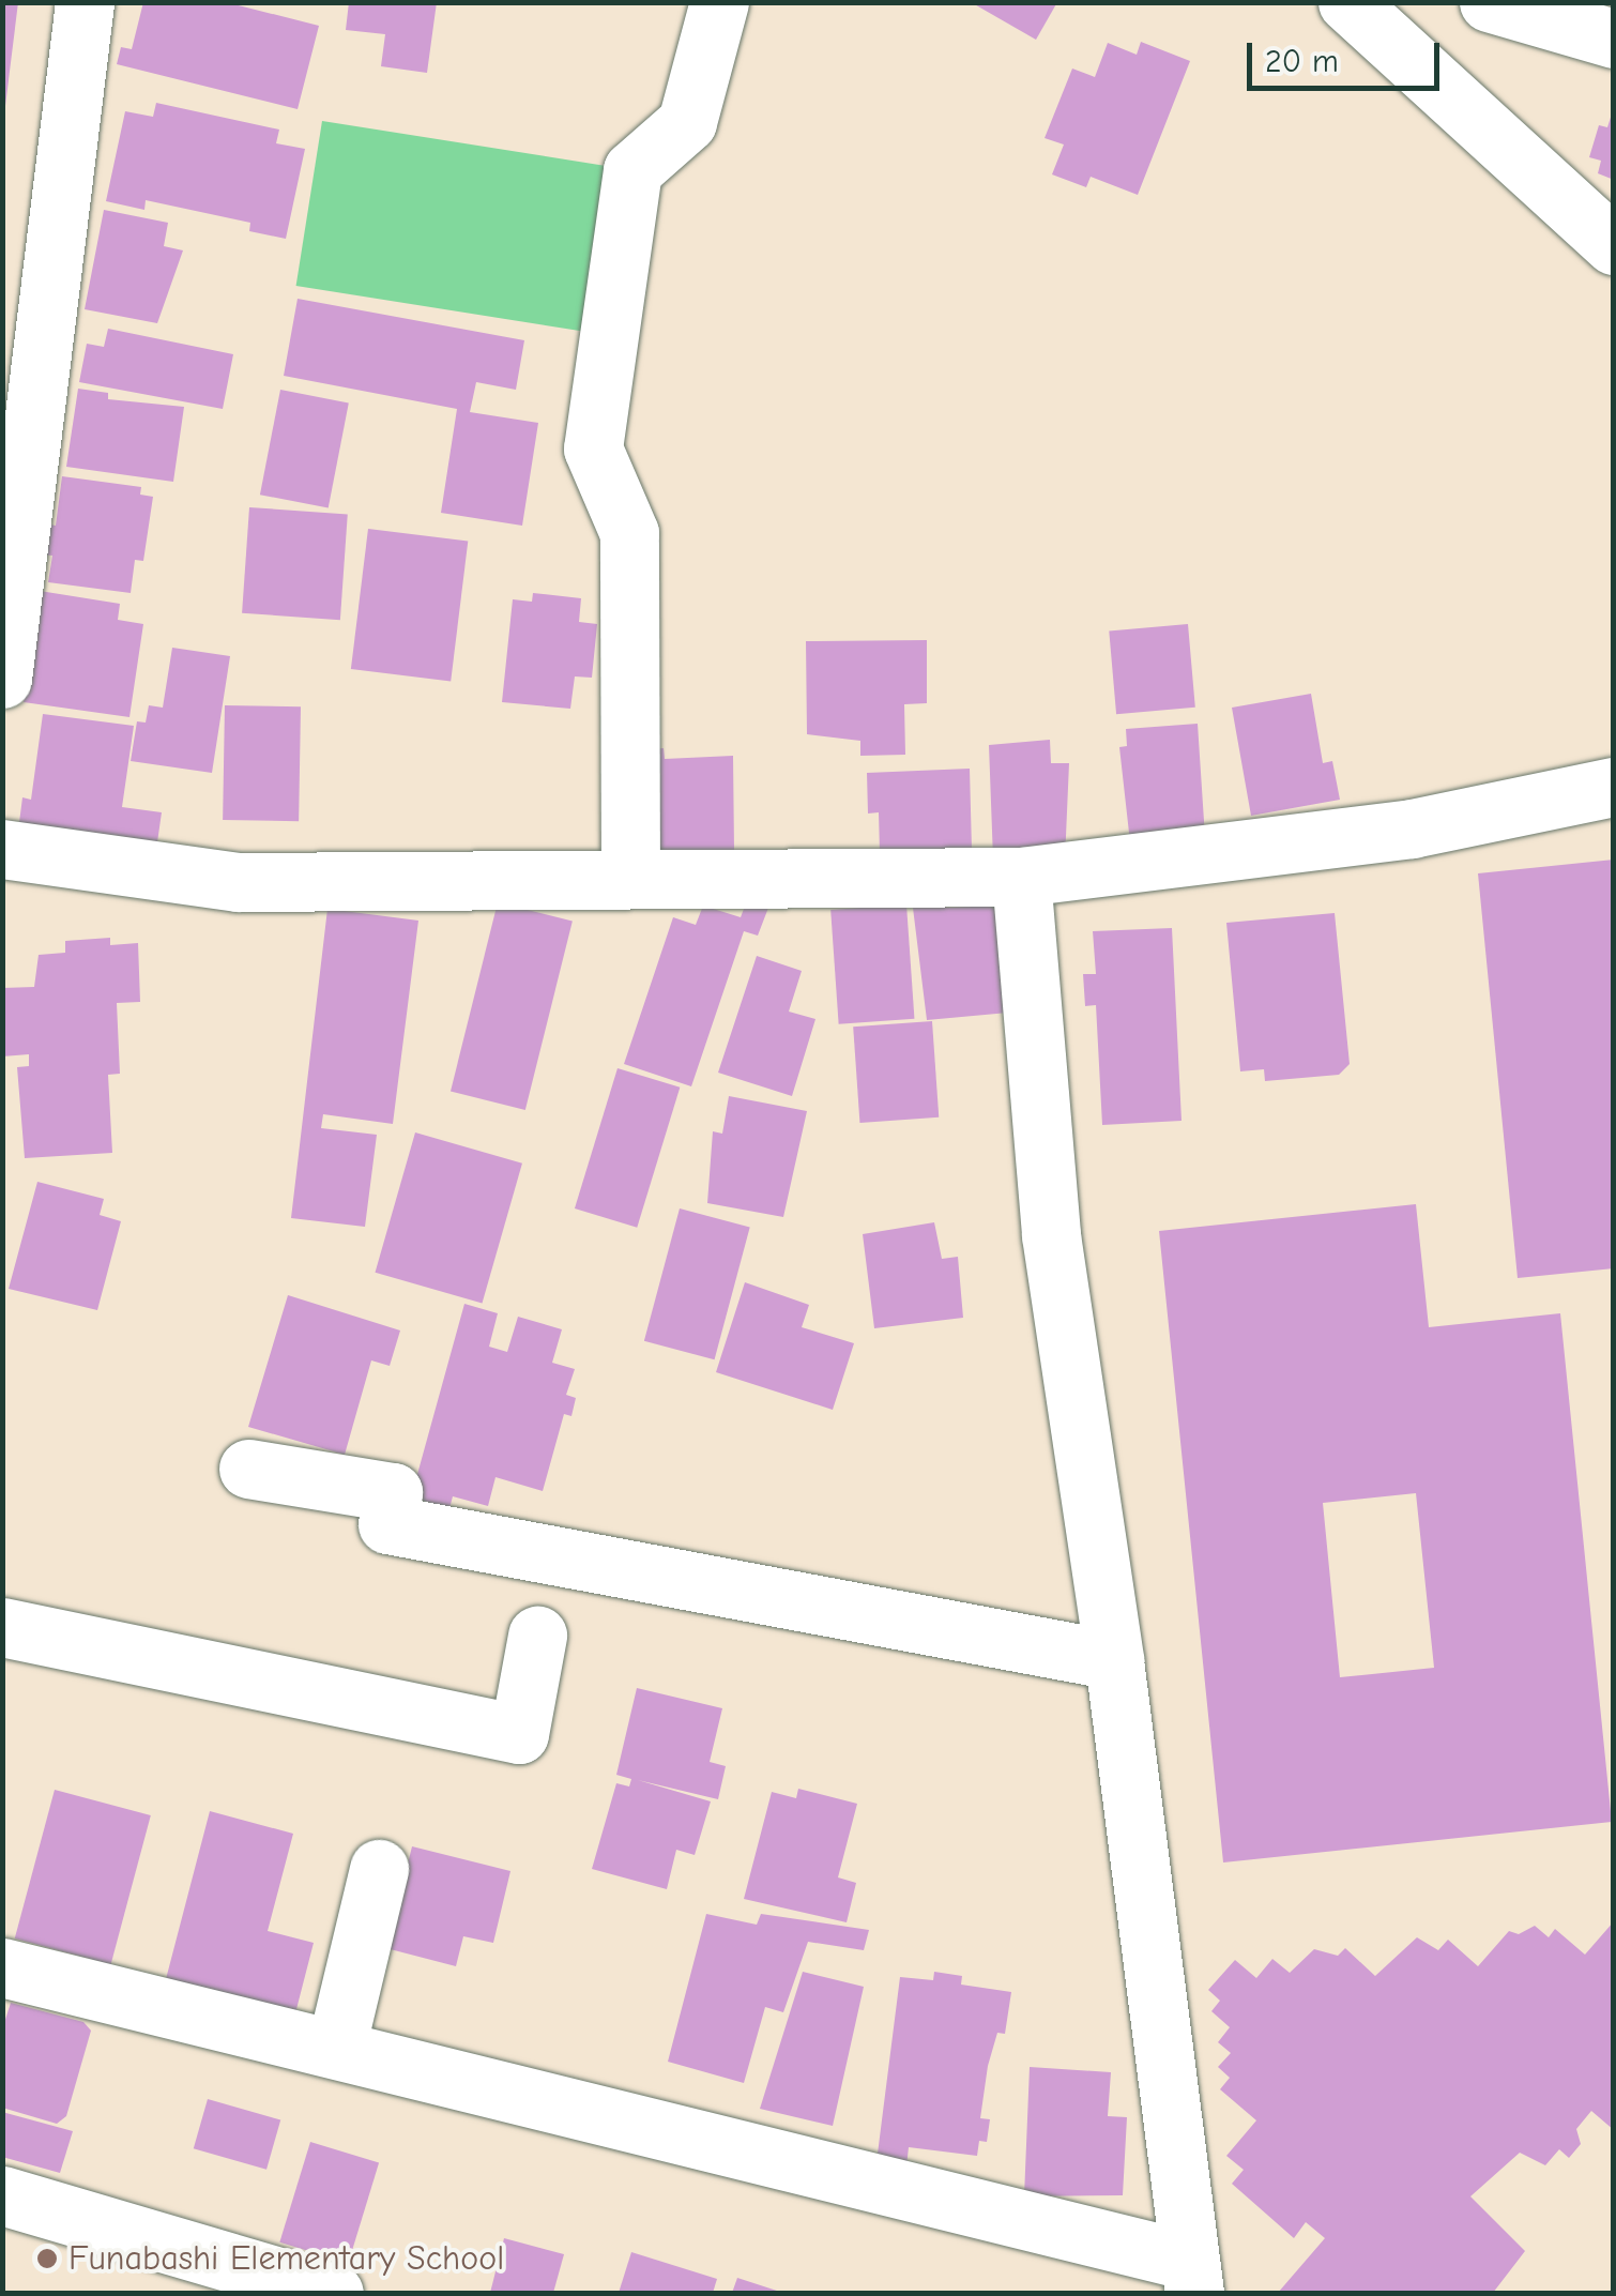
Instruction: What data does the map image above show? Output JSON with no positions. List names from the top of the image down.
{
  "places": ["Funabashi Elementary School"],
  "scale_bar": "20 m"
}
